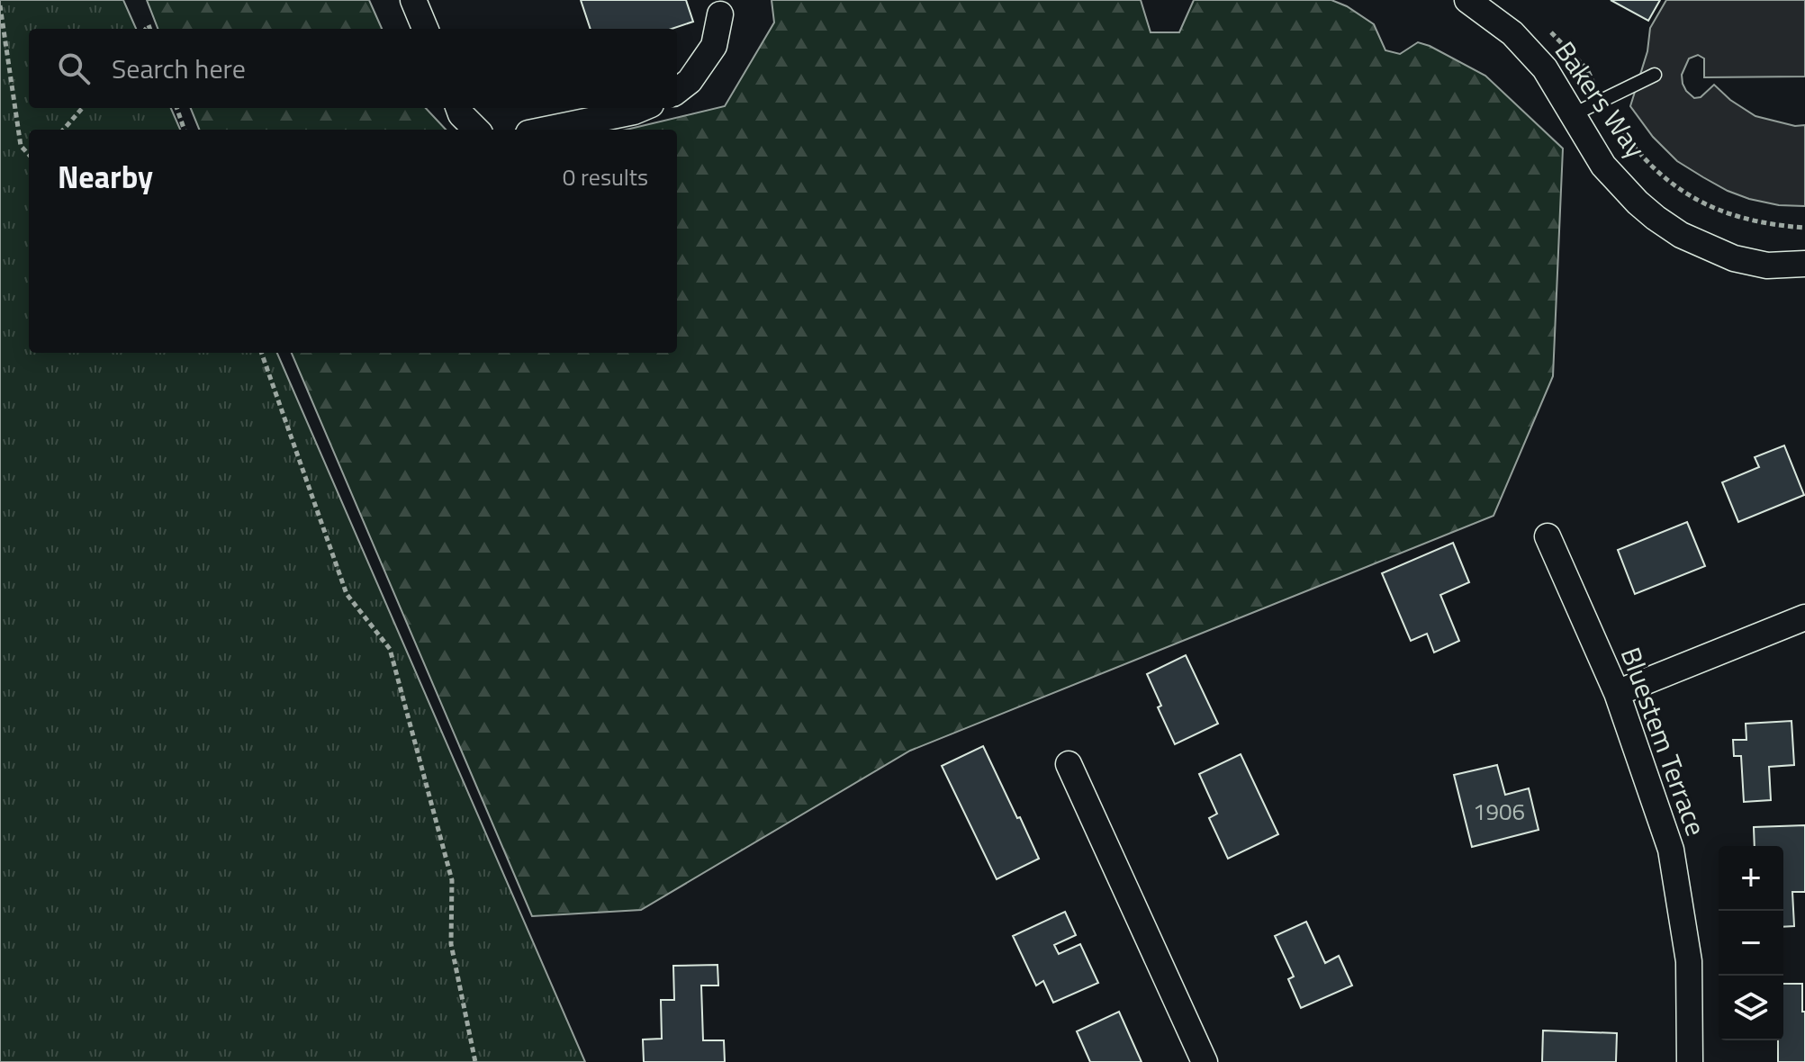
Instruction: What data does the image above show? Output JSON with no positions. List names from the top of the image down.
{
  "streets": {
    "street": ["Bakers Way", "Bluestem Terrace"]
  },
  "house_numbers": ["1906"],
  "page": {
    "search": "Search here",
    "heading": ["Nearby", "0 results"],
    "map_buttons": ["+", "−"]
  }
}
